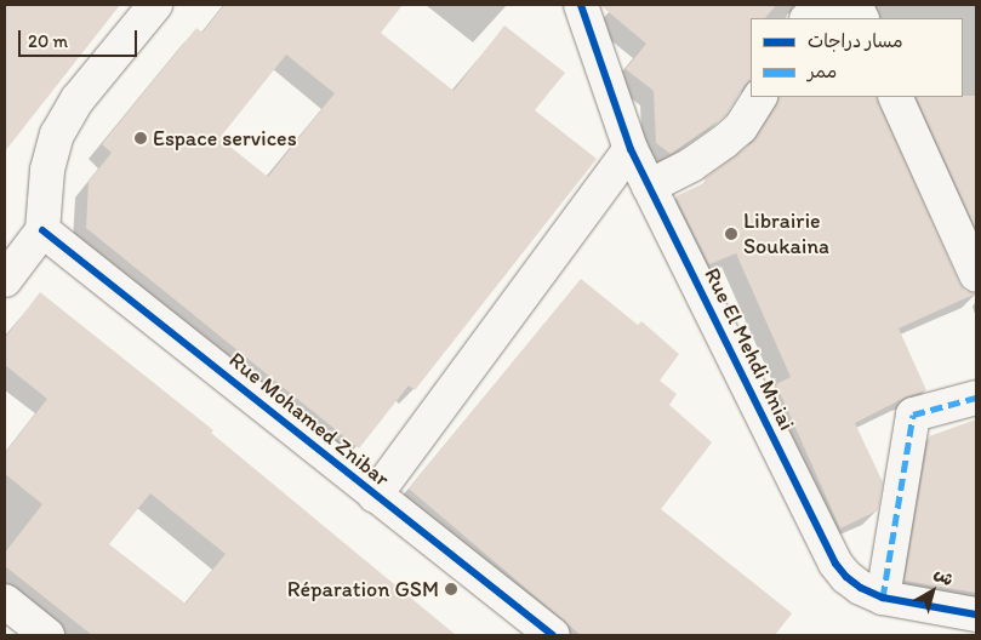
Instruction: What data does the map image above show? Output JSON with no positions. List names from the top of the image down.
{
  "streets": {
    "street": ["Rue El Mehdi Mniai", "Rue Mohamed Znibar"]
  },
  "places": ["Espace services", "Librairie Soukaina", "Réparation GSM"],
  "legend": ["مسار دراجات", "ممر"],
  "scale_bar": "20 m",
  "north": "top right"
}
